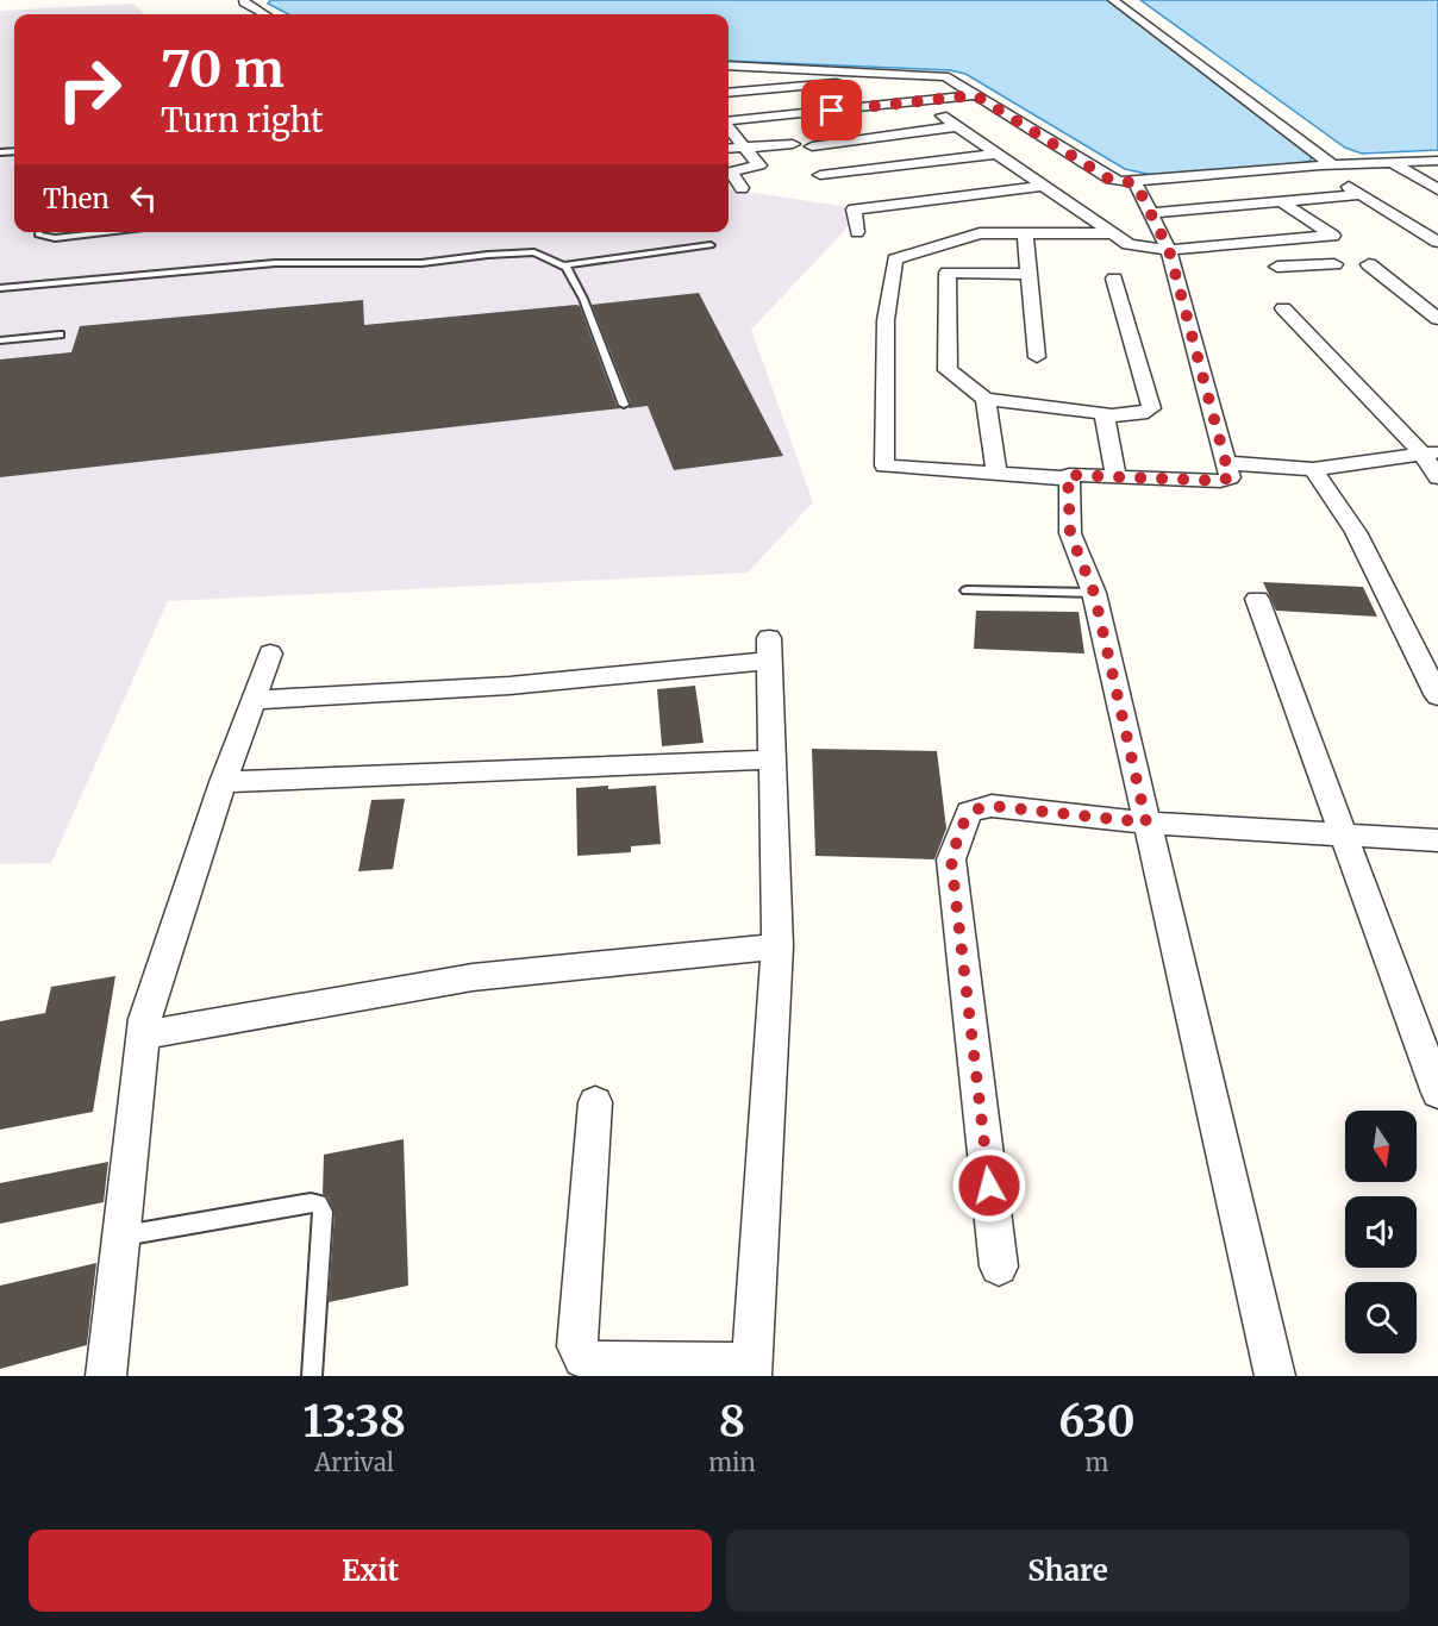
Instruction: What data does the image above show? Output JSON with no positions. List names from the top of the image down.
{
  "north": "bottom",
  "page": {
    "turn": ["70 m", "Turn right"],
    "then": "Then",
    "eta": [
      "13:38",
      "Arrival",
      "8",
      "min",
      "630",
      "m"
    ],
    "buttons": ["Exit", "Share"]
  }
}
